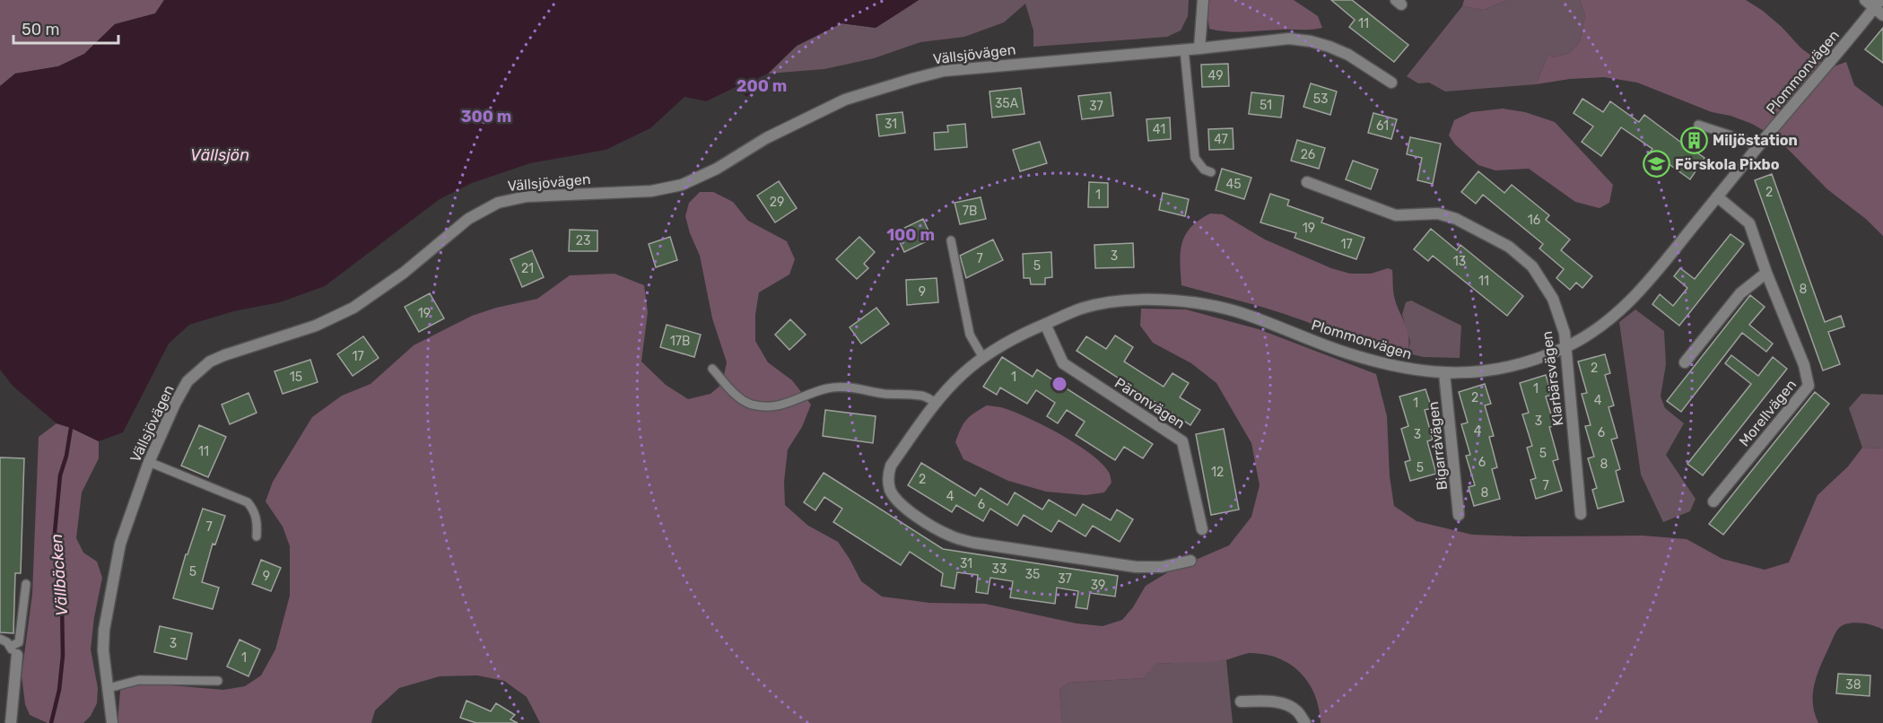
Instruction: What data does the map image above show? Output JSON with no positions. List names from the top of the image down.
{
  "streets": {
    "street": [
      "Vällsjövägen",
      "Plommonvägen",
      "Klarbärsvägen",
      "Päronvägen",
      "Morellvägen",
      "Bigarråvägen"
    ]
  },
  "crossings": [
    ["Plommonvägen", "Klarbärsvägen"],
    ["Plommonvägen", "Päronvägen"],
    ["Plommonvägen", "Morellvägen"],
    ["Plommonvägen", "Bigarråvägen"]
  ],
  "water": ["Vällsjön", "Vällbäcken"],
  "places": {
    "building": ["Miljöstation"],
    "school or university": ["Förskola Pixbo"]
  },
  "house_numbers": [
    "11",
    "49",
    "53",
    "35A",
    "51",
    "37",
    "31",
    "61",
    "41",
    "47",
    "26",
    "45",
    "2",
    "1",
    "29",
    "7B",
    "16",
    "19",
    "23",
    "17",
    "3",
    "7",
    "13",
    "5",
    "21",
    "11",
    "8",
    "9",
    "19",
    "17B",
    "17",
    "2",
    "15",
    "1",
    "1",
    "2",
    "4",
    "1",
    "3",
    "4",
    "6",
    "3",
    "11",
    "5",
    "6",
    "8",
    "5",
    "12",
    "2",
    "7",
    "8",
    "4",
    "6",
    "7",
    "31",
    "33",
    "5",
    "35",
    "9",
    "37",
    "39",
    "3",
    "1",
    "38"
  ],
  "scale_bar": "50 m",
  "rings": ["200 m", "300 m", "100 m"]
}
